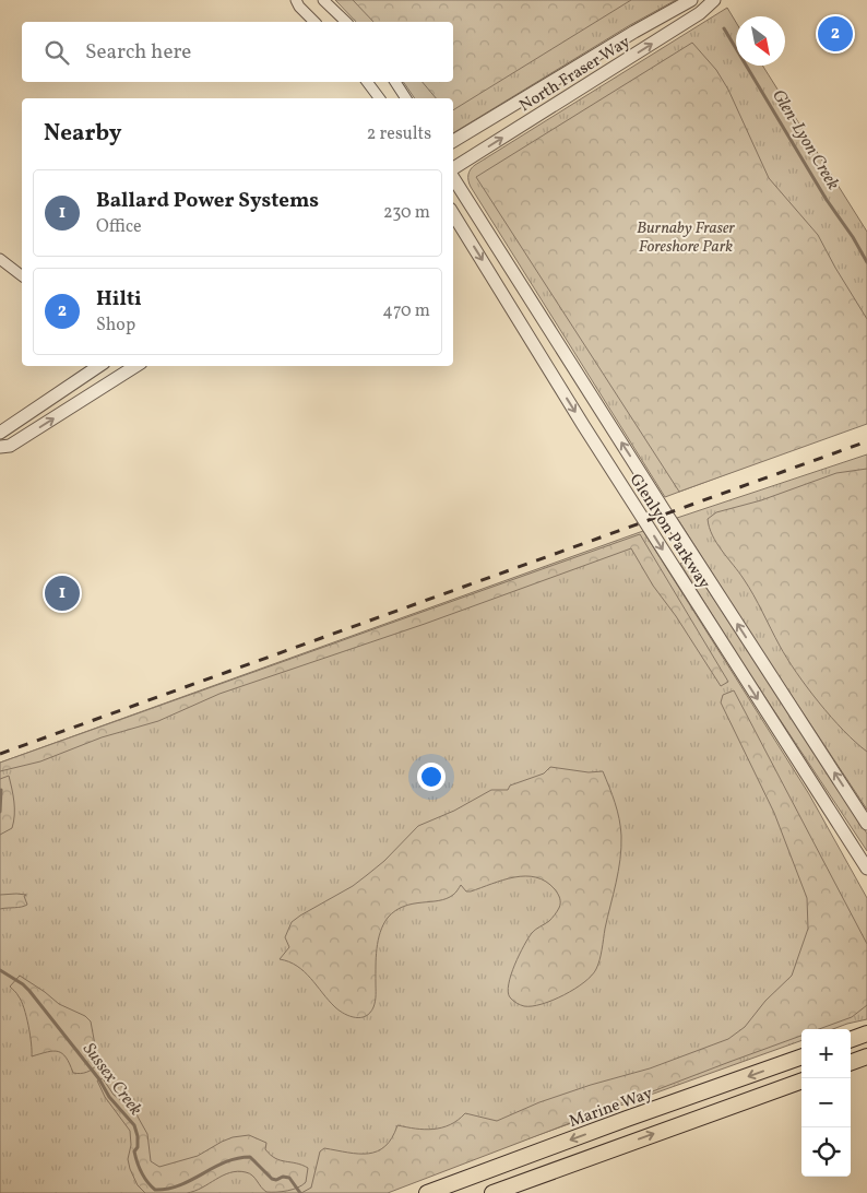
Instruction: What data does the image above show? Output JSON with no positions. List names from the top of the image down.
{
  "streets": {
    "main road": ["Marine Way"],
    "street": ["North Fraser Way", "Glenlyon Parkway"]
  },
  "water": ["Glen-Lyon Creek", "Sussex Creek"],
  "parks": ["Burnaby Fraser Foreshore Park"],
  "north": "bottom right",
  "page": {
    "pins": ["2", "1"],
    "search": "Search here",
    "heading": ["Nearby", "2 results"],
    "list": [
      {
        "mark": "1",
        "name": "Ballard Power Systems",
        "note": "Office",
        "value": "230 m"
      },
      {
        "mark": "2",
        "name": "Hilti",
        "note": "Shop",
        "value": "470 m"
      }
    ],
    "map_buttons": ["+", "−"]
  }
}
